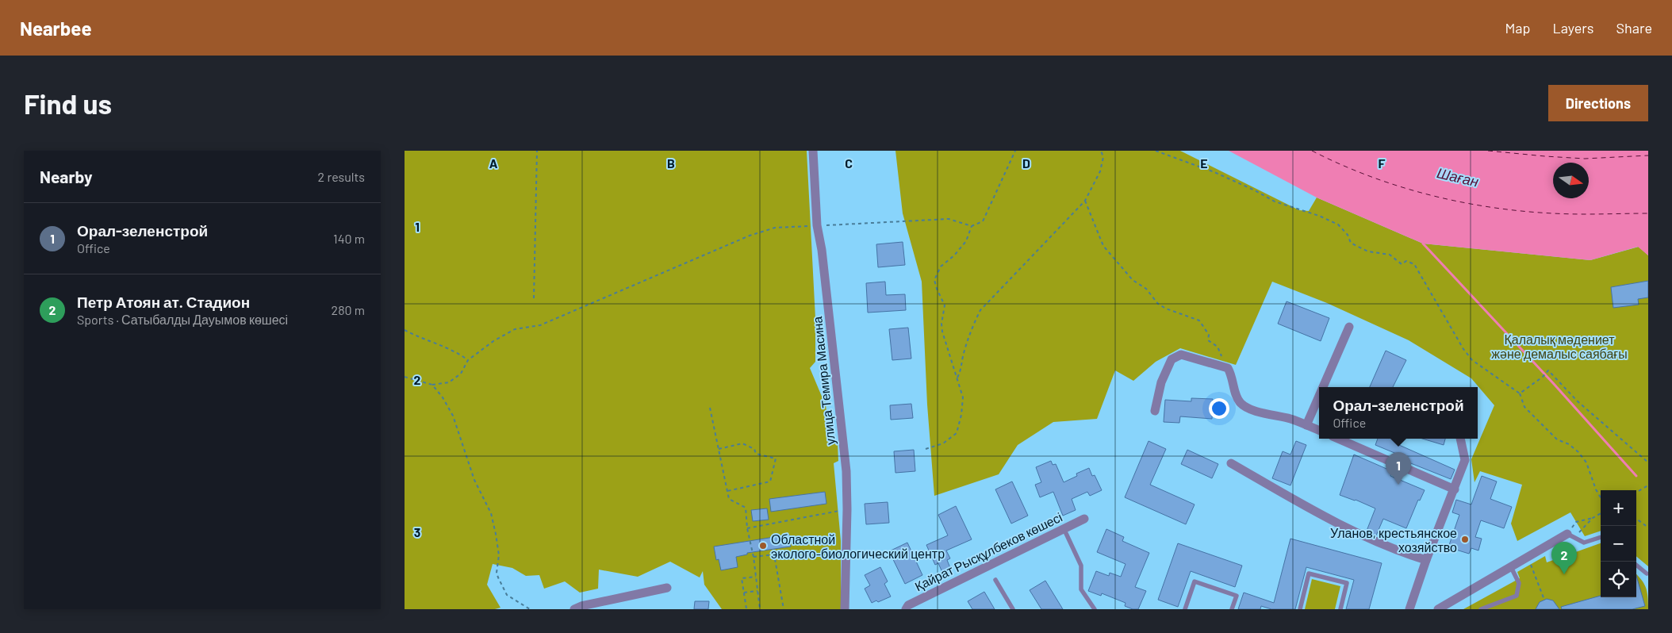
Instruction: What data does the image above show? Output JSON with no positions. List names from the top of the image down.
{
  "streets": {
    "street": ["улица Темира Масина", "Қайрат Рысқұлбеков көшесі"]
  },
  "water": ["Шаған"],
  "parks": ["Қалалық мәдениет және демалыс саябағы"],
  "places": ["Уланов, крестьянское хозяйство", "Областной эколого-биологический центр"],
  "north": "right",
  "page": {
    "header": "Nearbee",
    "nav": ["Map", "Layers", "Share"],
    "buttons": "Directions",
    "title": "Find us",
    "heading": ["Nearby", "2 results"],
    "list": [
      {
        "mark": "1",
        "name": "Орал-зеленстрой",
        "note": "Office",
        "value": "140 m"
      },
      {
        "mark": "2",
        "name": "Петр Атоян ат. Стадион",
        "note": "Sports · Сатыбалды Дауымов көшесі",
        "value": "280 m"
      }
    ],
    "popup": ["Орал-зеленстрой", "Office"],
    "pins": ["1", "2"],
    "map_buttons": ["+", "−"]
  },
  "grid": {
    "columns": [
      "A",
      "B",
      "C",
      "D",
      "E",
      "F"
    ],
    "rows": ["1", "2", "3"]
  }
}
